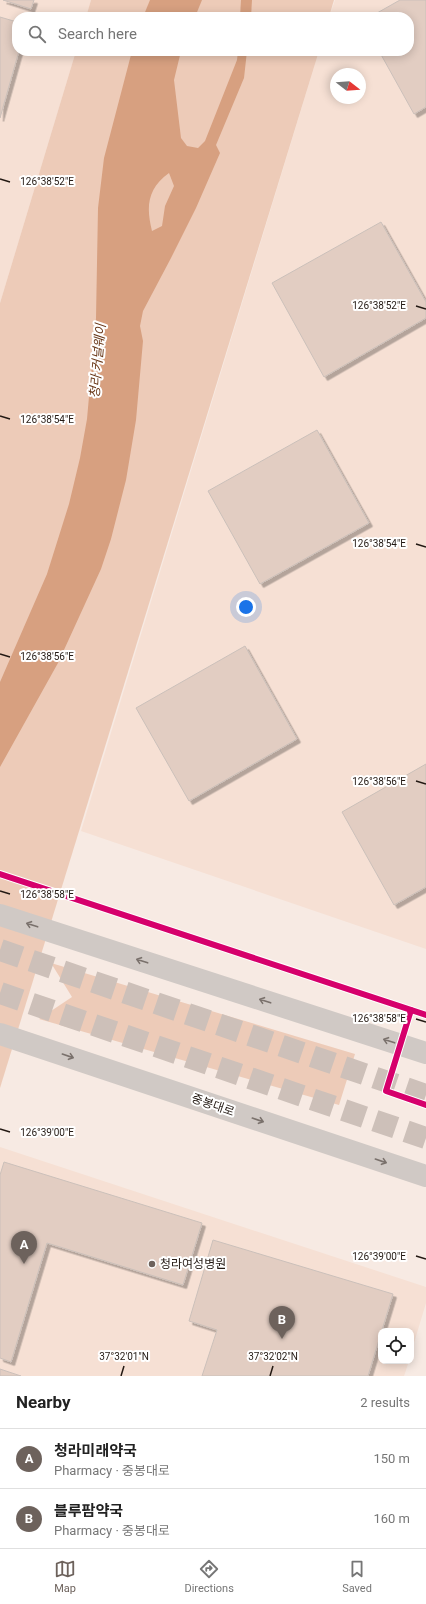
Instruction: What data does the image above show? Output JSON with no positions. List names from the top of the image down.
{
  "streets": {
    "main road": ["중봉대로"]
  },
  "water": ["청라 커널웨이"],
  "places": ["청라여성병원"],
  "north": "right",
  "page": {
    "search": "Search here",
    "pins": ["A", "B"],
    "heading": ["Nearby", "2 results"],
    "list": [
      {
        "mark": "A",
        "name": "청라미래약국",
        "note": "Pharmacy · 중봉대로",
        "value": "150 m"
      },
      {
        "mark": "B",
        "name": "블루팜약국",
        "note": "Pharmacy · 중봉대로",
        "value": "160 m"
      }
    ],
    "nav": ["Map", "Directions", "Saved"]
  },
  "coordinates": [
    "126°38'52\"E",
    "126°38'54\"E",
    "126°38'56\"E",
    "126°38'58\"E",
    "126°39'00\"E",
    "37°32'01\"N",
    "37°32'02\"N"
  ]
}
